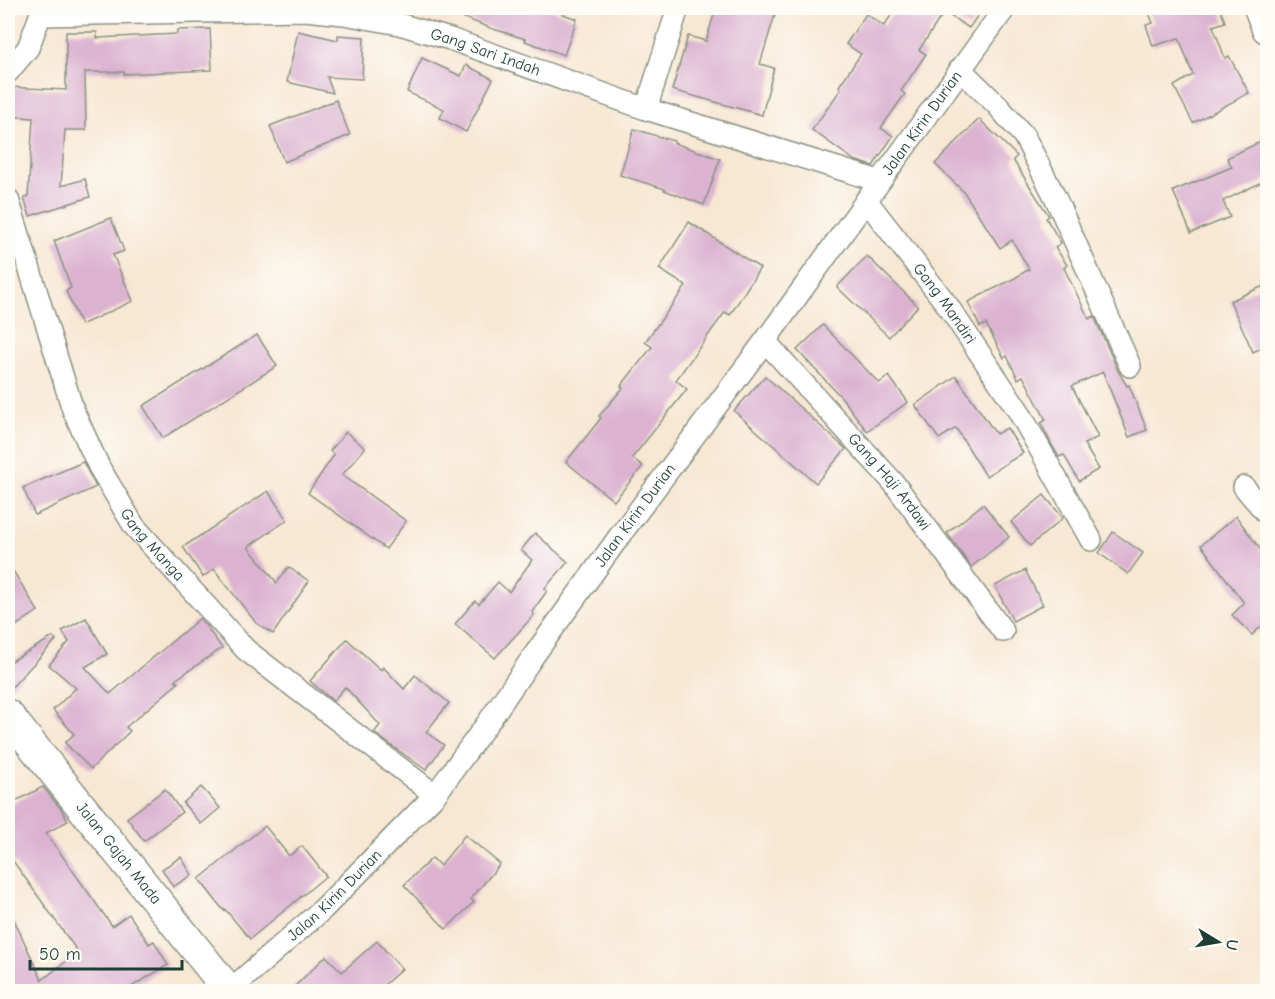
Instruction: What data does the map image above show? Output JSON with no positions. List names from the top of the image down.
{
  "streets": {
    "main road": ["Jalan Gajah Mada"],
    "street": [
      "Gang Sari Indah",
      "Jalan Kirin Durian",
      "Gang Mandiri",
      "Gang Haji Ardawi",
      "Gang Manga"
    ]
  },
  "crossings": [
    ["Gang Sari Indah", "Jalan Kirin Durian"],
    ["Jalan Kirin Durian", "Gang Mandiri"],
    ["Jalan Kirin Durian", "Gang Haji Ardawi"],
    ["Jalan Kirin Durian", "Gang Manga"],
    ["Jalan Kirin Durian", "Jalan Gajah Mada"]
  ],
  "scale_bar": "50 m",
  "north": "right"
}
